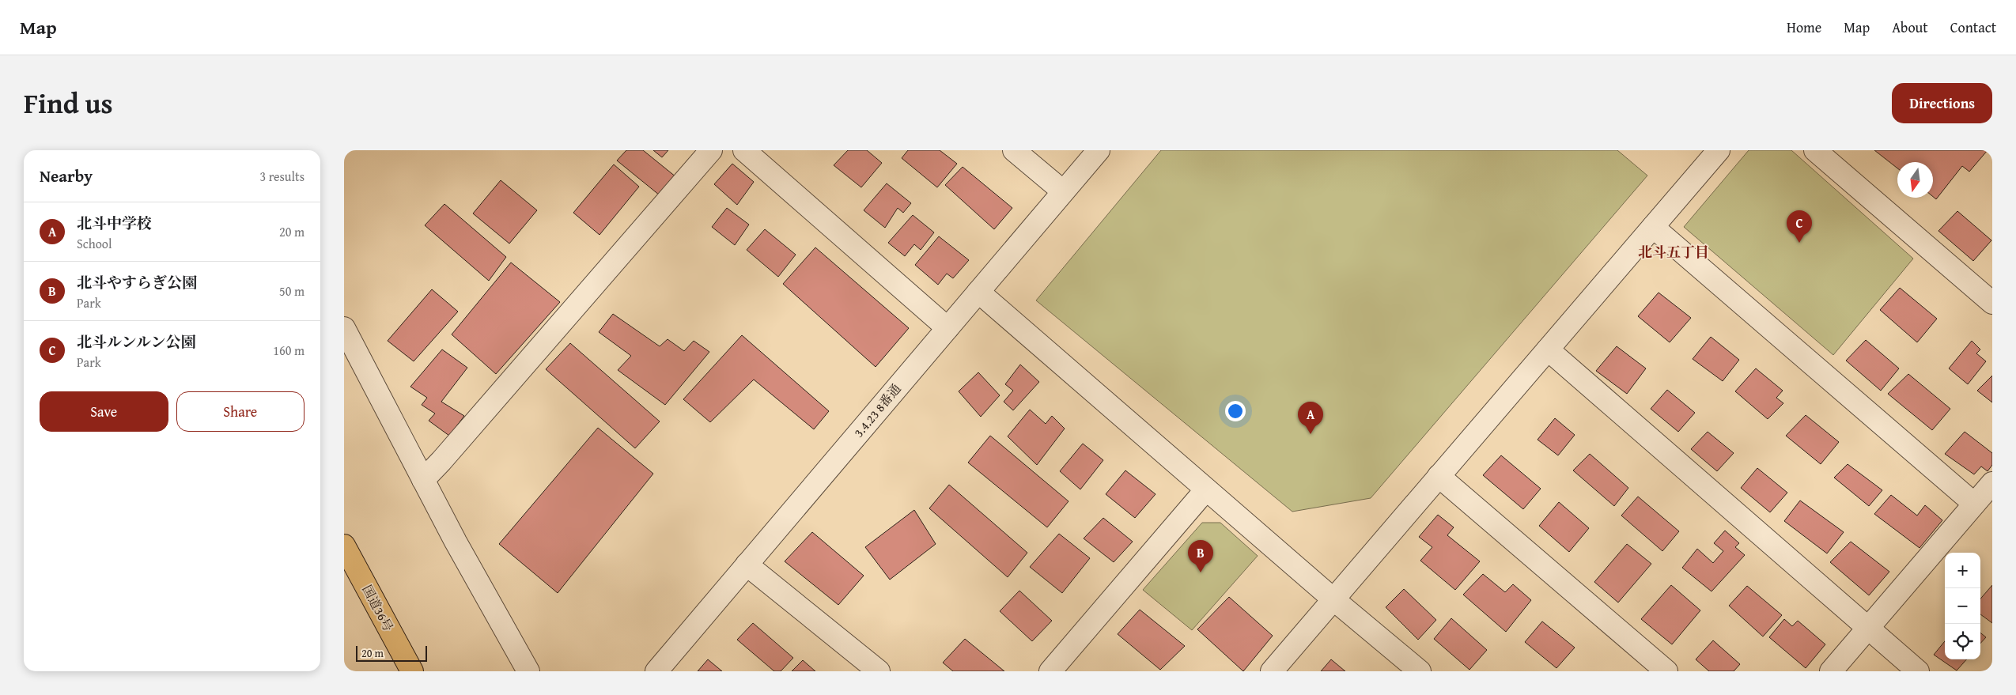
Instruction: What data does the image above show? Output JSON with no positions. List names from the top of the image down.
{
  "streets": {
    "highway": ["国道36号"],
    "street": ["3.4.23 8番通"]
  },
  "districts": ["北斗五丁目"],
  "scale_bar": "20 m",
  "north": "bottom",
  "page": {
    "header": "Map",
    "nav": [
      "Home",
      "Map",
      "About",
      "Contact"
    ],
    "title": "Find us",
    "buttons": [
      "Directions",
      ["Save", "Share"]
    ],
    "heading": ["Nearby", "3 results"],
    "list": [
      {
        "mark": "A",
        "name": "北斗中学校",
        "note": "School",
        "value": "20 m"
      },
      {
        "mark": "B",
        "name": "北斗やすらぎ公園",
        "note": "Park",
        "value": "50 m"
      },
      {
        "mark": "C",
        "name": "北斗ルンルン公園",
        "note": "Park",
        "value": "160 m"
      }
    ],
    "pins": ["C", "A", "B"],
    "map_buttons": ["+", "−"],
    "scale": "20 m"
  }
}
